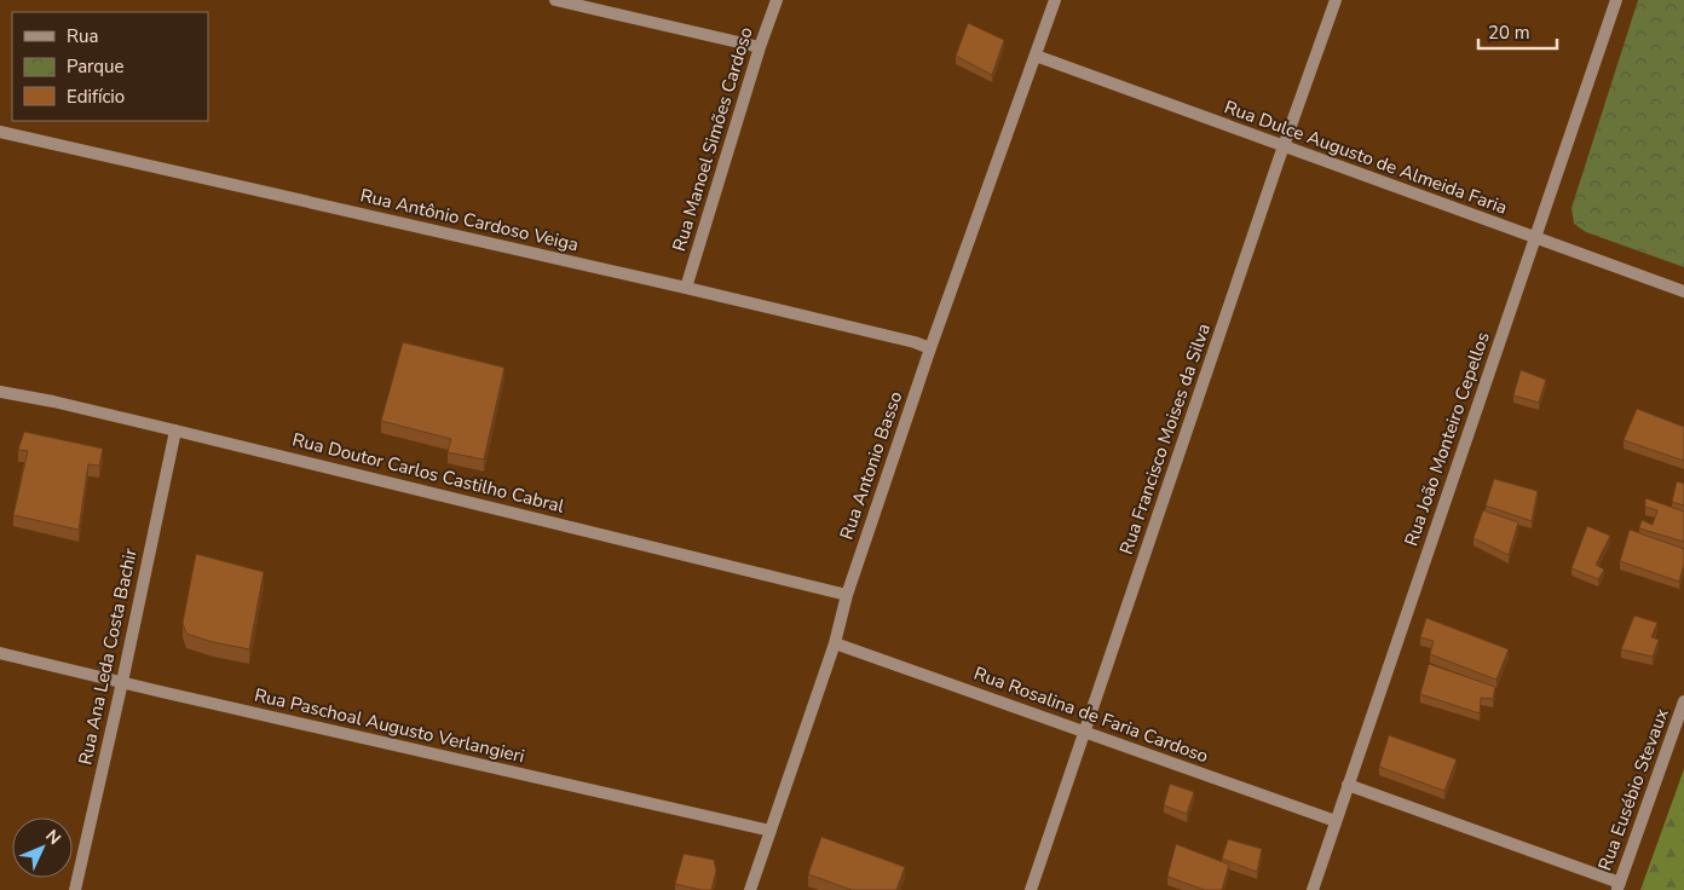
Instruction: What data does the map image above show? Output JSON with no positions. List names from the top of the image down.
{
  "streets": {
    "street": [
      "Rua Manoel Simões Cardoso",
      "Rua Dulce Augusto de Almeida Faria",
      "Rua Antônio Cardoso Veiga",
      "Rua Francisco Moises da Silva",
      "Rua João Monteiro Cepellos",
      "Rua Antonio Basso",
      "Rua Doutor Carlos Castilho Cabral",
      "Rua Ana Leda Costa Bachir",
      "Rua Rosalina de Faria Cardoso",
      "Rua Paschoal Augusto Verlangieri",
      "Rua Eusébio Stevaux"
    ]
  },
  "crossings": [
    ["Rua Manoel Simões Cardoso", "Rua Antônio Cardoso Veiga"],
    ["Rua Dulce Augusto de Almeida Faria", "Rua Francisco Moises da Silva"],
    ["Rua Dulce Augusto de Almeida Faria", "Rua João Monteiro Cepellos"],
    ["Rua Dulce Augusto de Almeida Faria", "Rua Antonio Basso"],
    ["Rua Antônio Cardoso Veiga", "Rua Antonio Basso"],
    ["Rua Francisco Moises da Silva", "Rua Rosalina de Faria Cardoso"],
    ["Rua João Monteiro Cepellos", "Rua Rosalina de Faria Cardoso"],
    ["Rua Antonio Basso", "Rua Doutor Carlos Castilho Cabral"],
    ["Rua Antonio Basso", "Rua Rosalina de Faria Cardoso"],
    ["Rua Antonio Basso", "Rua Paschoal Augusto Verlangieri"],
    ["Rua Doutor Carlos Castilho Cabral", "Rua Ana Leda Costa Bachir"],
    ["Rua Ana Leda Costa Bachir", "Rua Paschoal Augusto Verlangieri"]
  ],
  "legend": ["Rua", "Parque", "Edifício"],
  "scale_bar": "20 m",
  "north": "top right"
}
